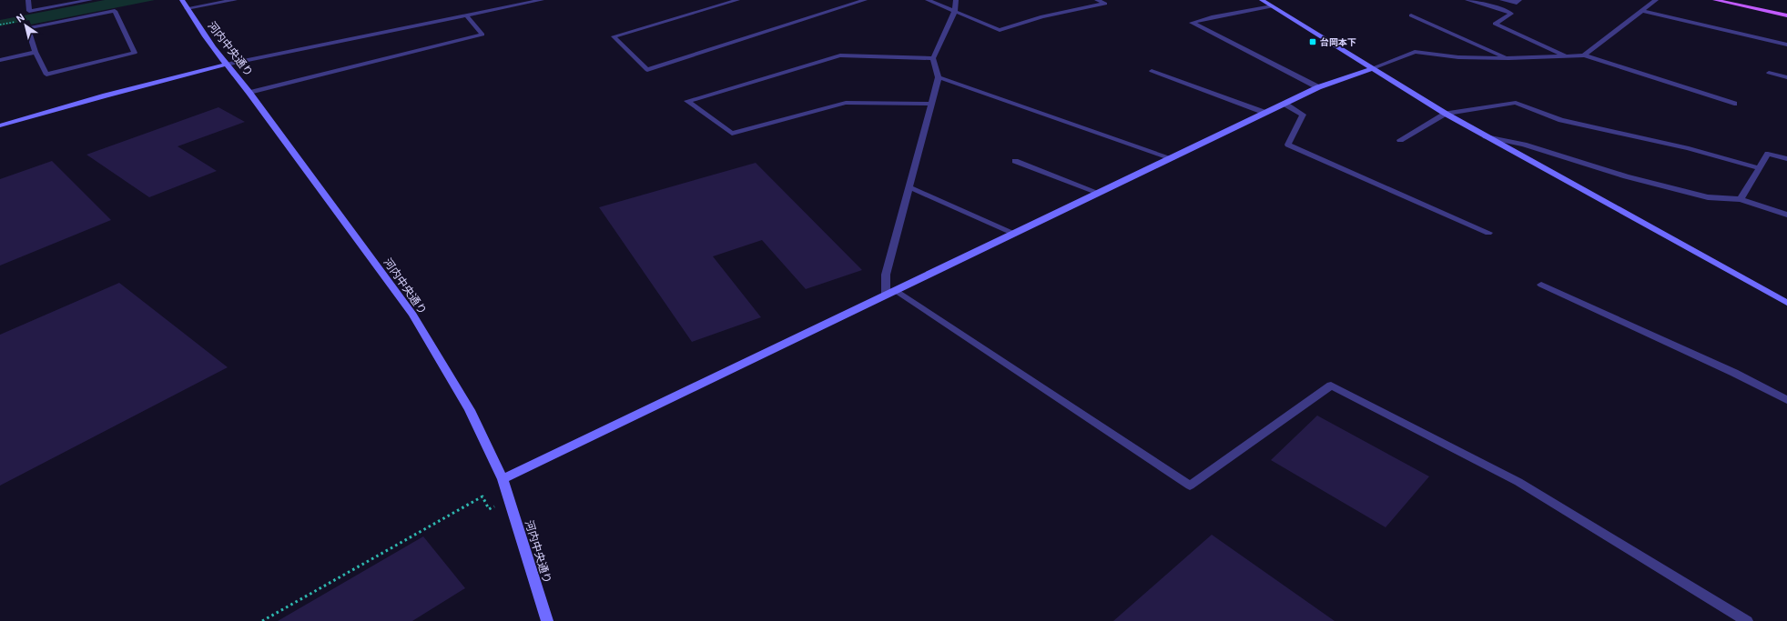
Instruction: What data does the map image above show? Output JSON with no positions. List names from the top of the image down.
{
  "streets": {
    "street": ["河内中央通り"]
  },
  "places": {
    "transit": ["台岡本下"]
  },
  "north": "top left"
}
